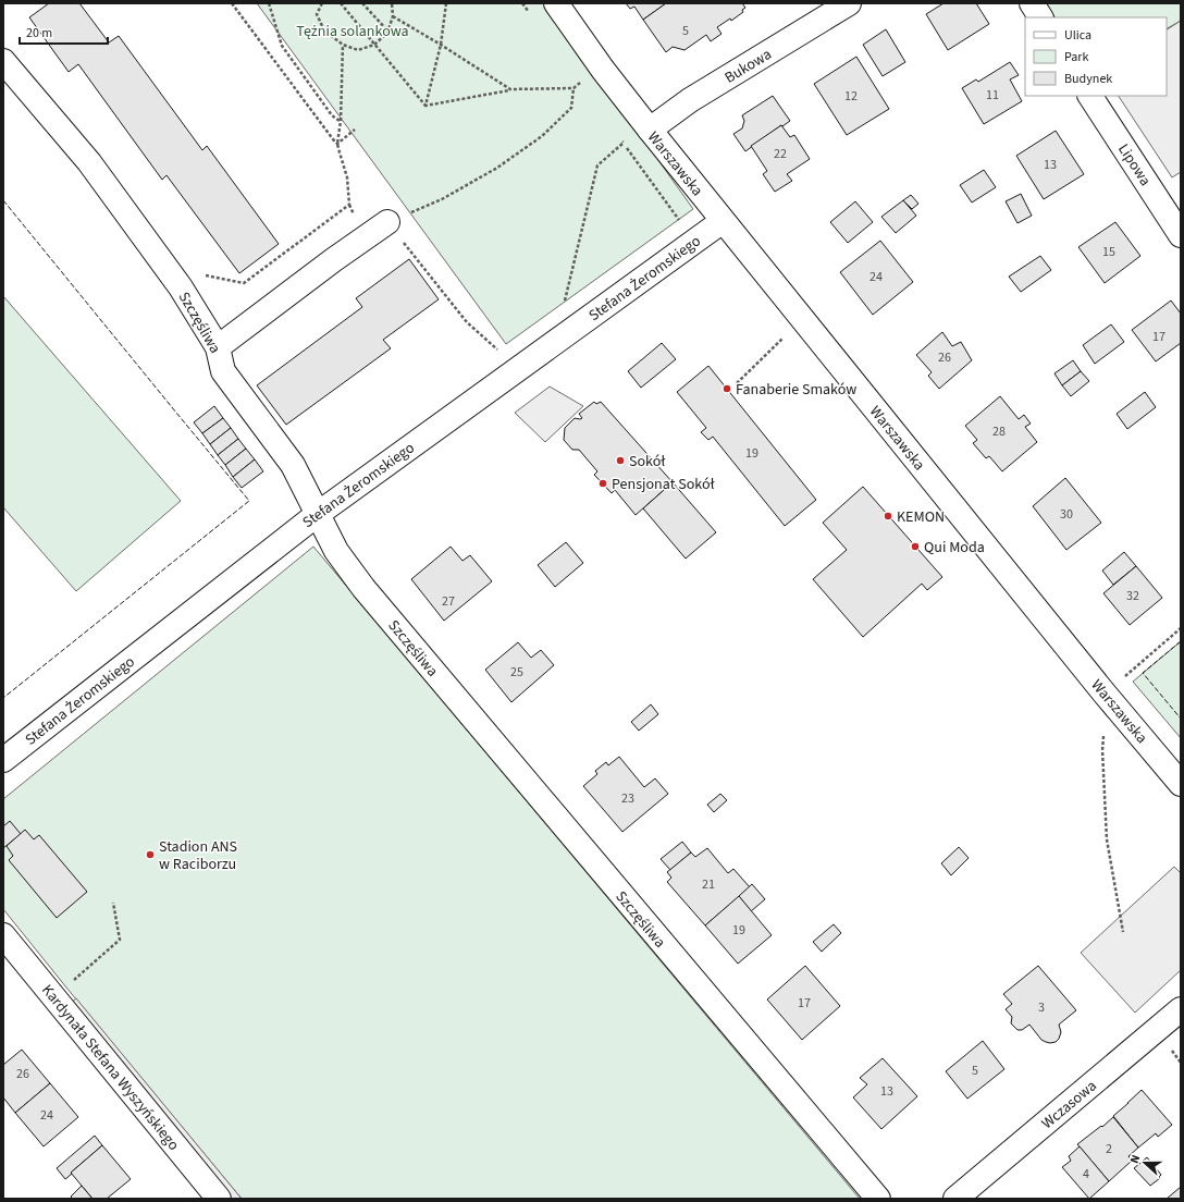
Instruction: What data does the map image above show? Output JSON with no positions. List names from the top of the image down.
{
  "streets": {
    "street": [
      "Bukowa",
      "Warszawska",
      "Lipowa",
      "Stefana Żeromskiego",
      "Szczęśliwa",
      "Kardynała Stefana Wyszyńskiego",
      "Wczasowa"
    ]
  },
  "crossings": [
    ["Bukowa", "Warszawska"],
    ["Warszawska", "Stefana Żeromskiego"],
    ["Stefana Żeromskiego", "Szczęśliwa"]
  ],
  "parks": ["Tężnia solankowa"],
  "places": [
    "Fanaberie Smaków",
    "Sokół",
    "Pensjonat Sokół",
    "KEMON",
    "Qui Moda",
    "Stadion ANS w Raciborzu"
  ],
  "house_numbers": [
    "5",
    "11",
    "12",
    "22",
    "13",
    "15",
    "24",
    "17",
    "26",
    "28",
    "19",
    "30",
    "32",
    "27",
    "25",
    "23",
    "21",
    "19",
    "17",
    "3",
    "5",
    "26",
    "13",
    "24",
    "2",
    "4"
  ],
  "legend": ["Ulica", "Park", "Budynek"],
  "scale_bar": "20 m",
  "north": "left"
}
